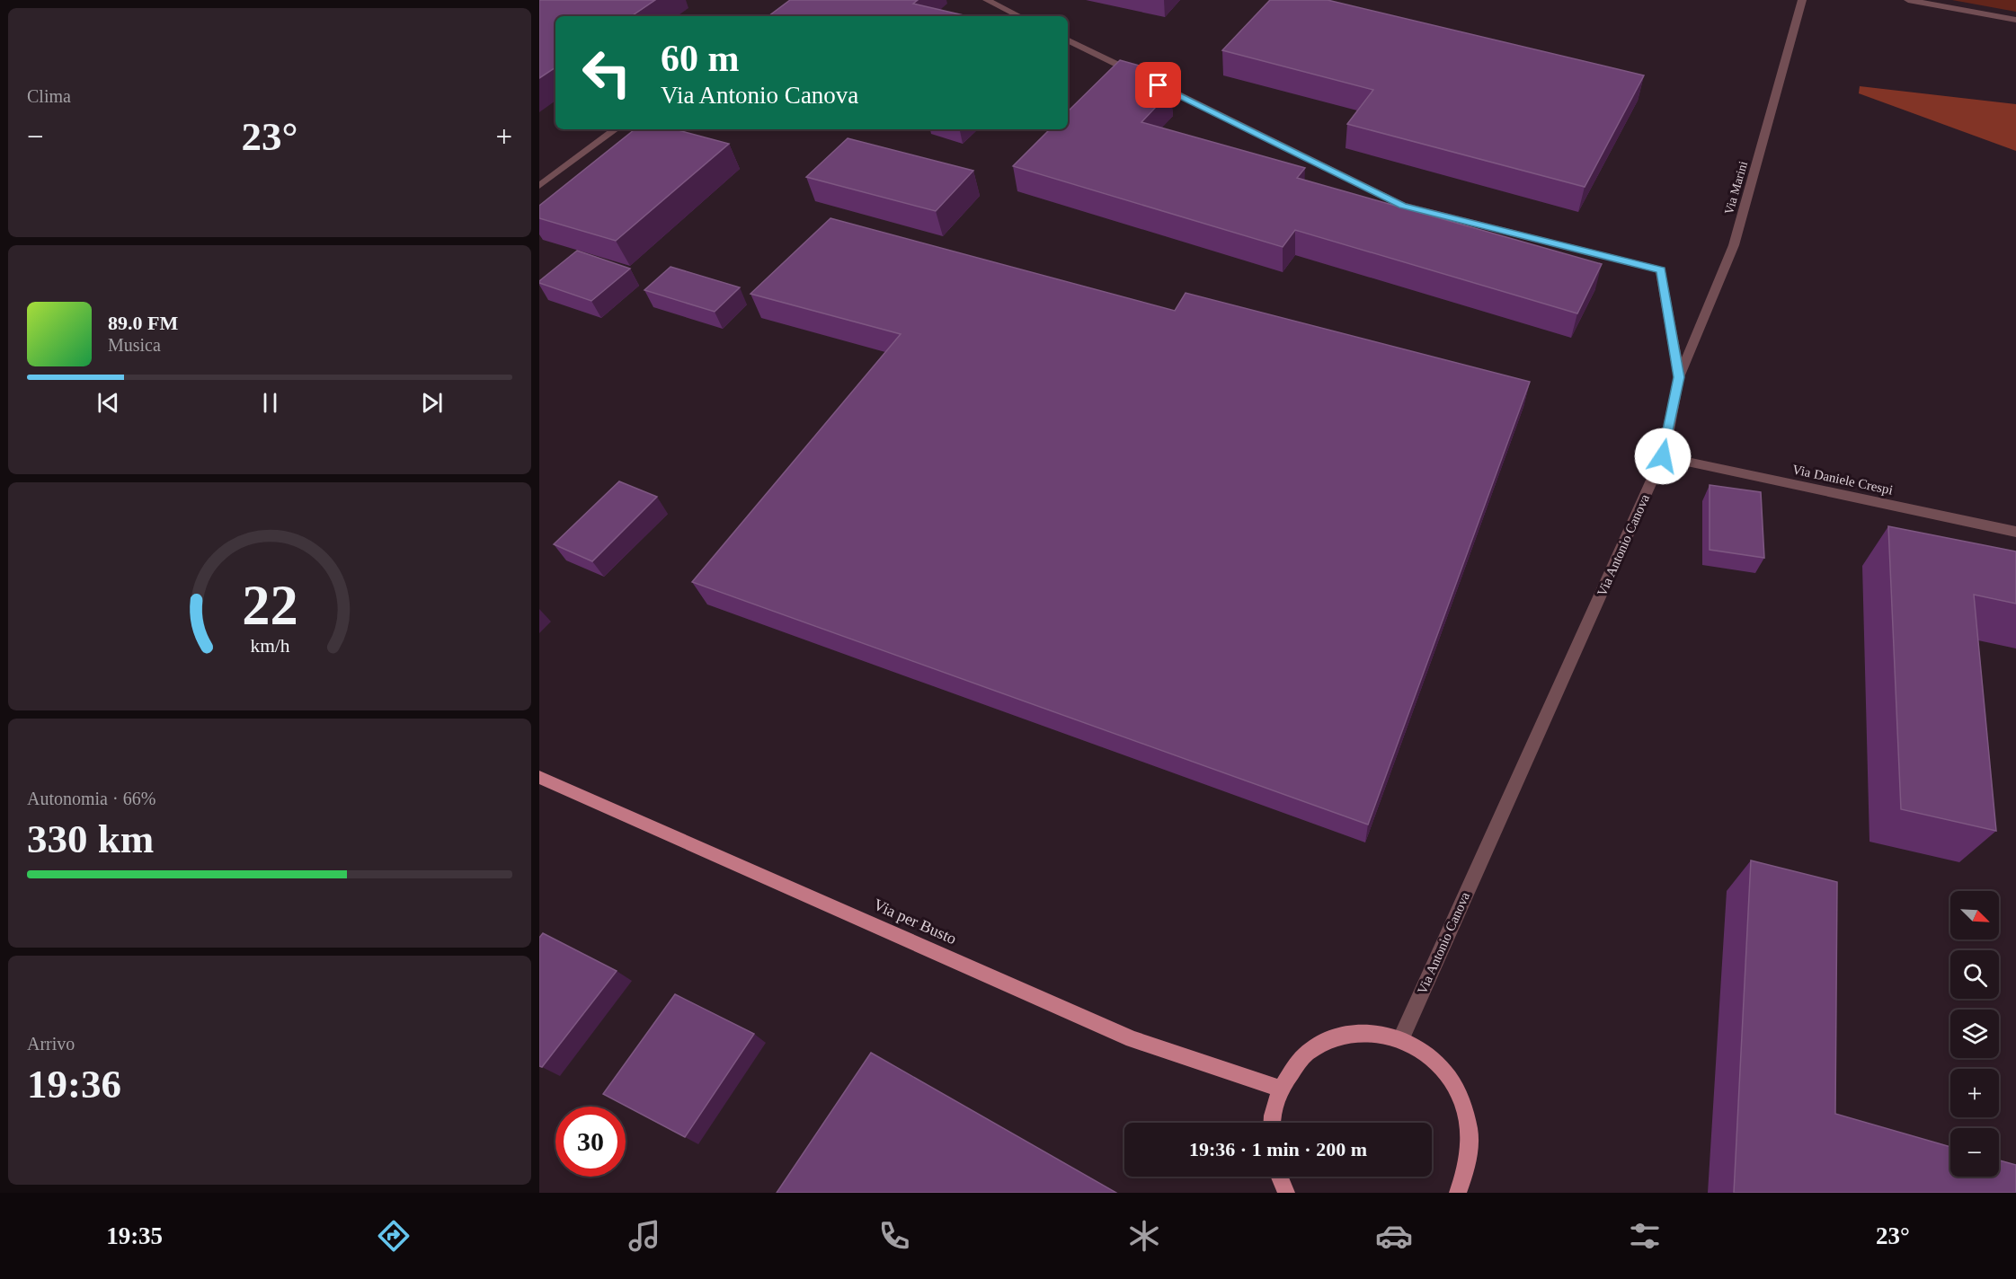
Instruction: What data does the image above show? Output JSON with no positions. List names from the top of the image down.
{
  "streets": {
    "main road": ["Via per Busto"],
    "street": ["Via Marini", "Via Daniele Crespi", "Via Antonio Canova"]
  },
  "crossings": [
    ["Via Marini", "Via Antonio Canova"],
    ["Via Daniele Crespi", "Via Antonio Canova"]
  ],
  "north": "bottom right",
  "page": {
    "tile": [
      "Clima",
      ["Autonomia · 66%", "330 km"],
      ["Arrivo", "19:36"]
    ],
    "turn": ["60 m", "Via Antonio Canova"],
    "heat": ["−", "23°", "+"],
    "song": ["89.0 FM", "Musica"],
    "map_buttons": ["+", "−"],
    "limit": "30",
    "trip": "19:36 · 1 min · 200 m",
    "tabs": ["19:35", "23°"],
    "gauge": ["22", "km/h"]
  }
}
